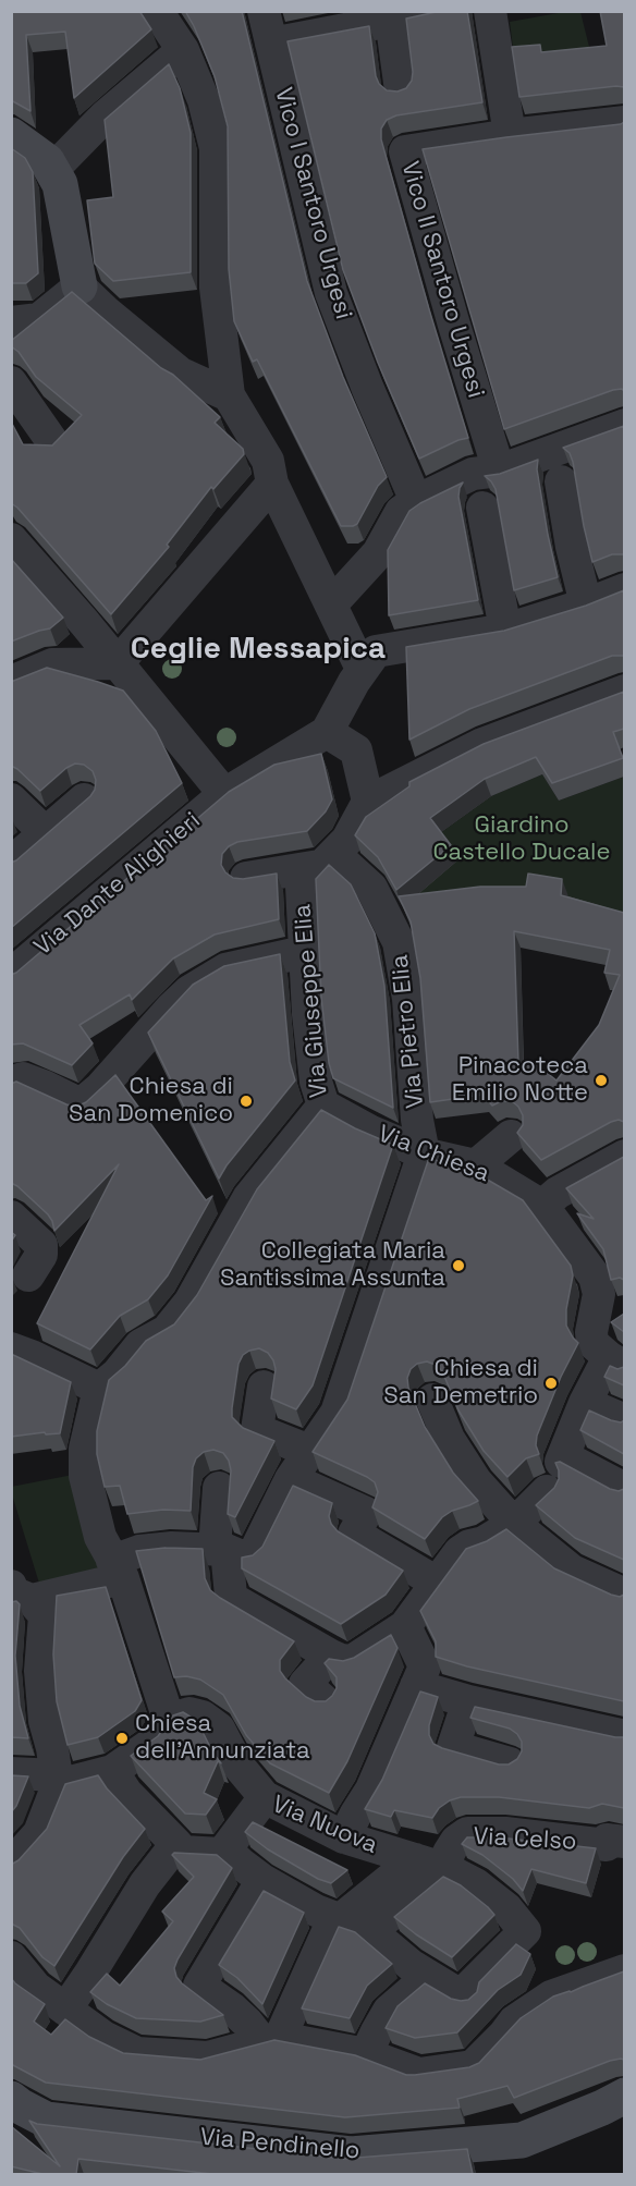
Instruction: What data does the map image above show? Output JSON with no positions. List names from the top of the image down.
{
  "streets": {
    "street": [
      "Vico I Santoro Urgesi",
      "Vico II Santoro Urgesi",
      "Via Dante Alighieri",
      "Via Giuseppe Elia",
      "Via Pietro Elia",
      "Via Chiesa",
      "Via Nuova",
      "Via Celso",
      "Via Pendinello"
    ]
  },
  "crossings": [
    ["Via Giuseppe Elia", "Via Pietro Elia"],
    ["Via Giuseppe Elia", "Via Chiesa"],
    ["Via Pietro Elia", "Via Chiesa"],
    ["Via Nuova", "Via Celso"]
  ],
  "districts": ["Ceglie Messapica"],
  "parks": ["Giardino Castello Ducale"],
  "places": [
    "Pinacoteca Emilio Notte",
    "Chiesa di San Domenico",
    "Collegiata Maria Santissima Assunta",
    "Chiesa di San Demetrio",
    "Chiesa dell'Annunziata"
  ]
}
